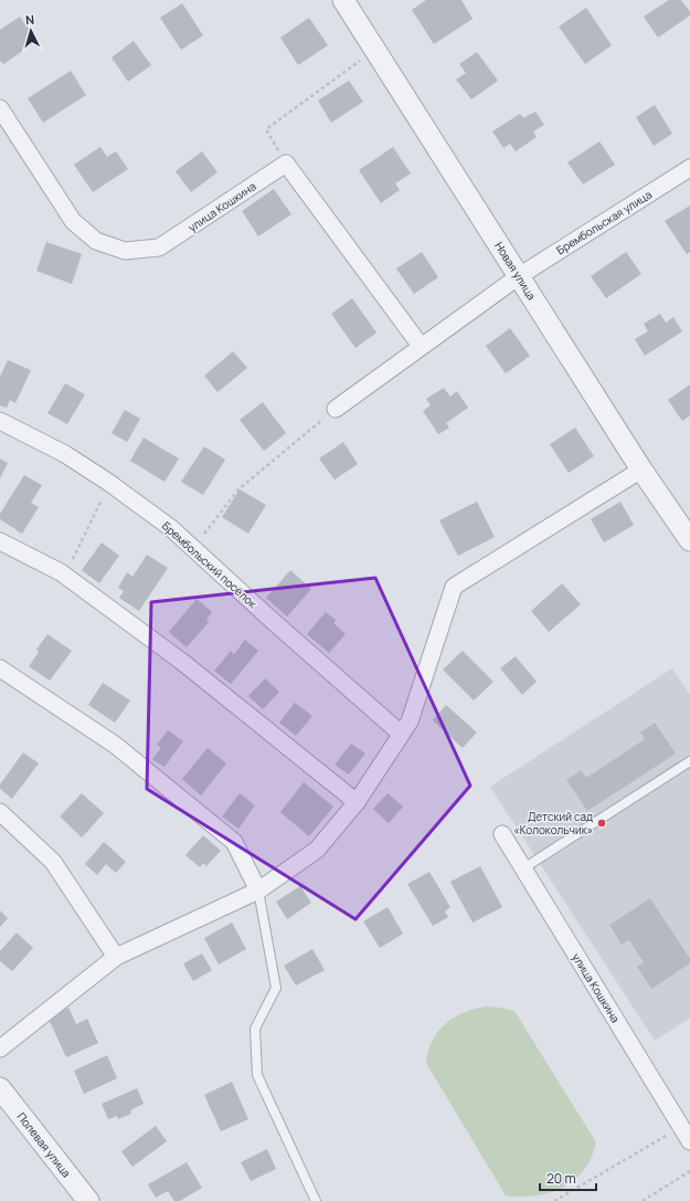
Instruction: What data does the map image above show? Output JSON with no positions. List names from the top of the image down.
{
  "streets": {
    "street": [
      "улица Кошкина",
      "Брембольская улица",
      "Новая улица",
      "Брембольский посёлок",
      "Полевая улица"
    ]
  },
  "crossings": [
    ["Брембольская улица", "Новая улица"]
  ],
  "places": ["Детский сад «Колокольчик»"],
  "scale_bar": "20 m",
  "north": "top"
}
